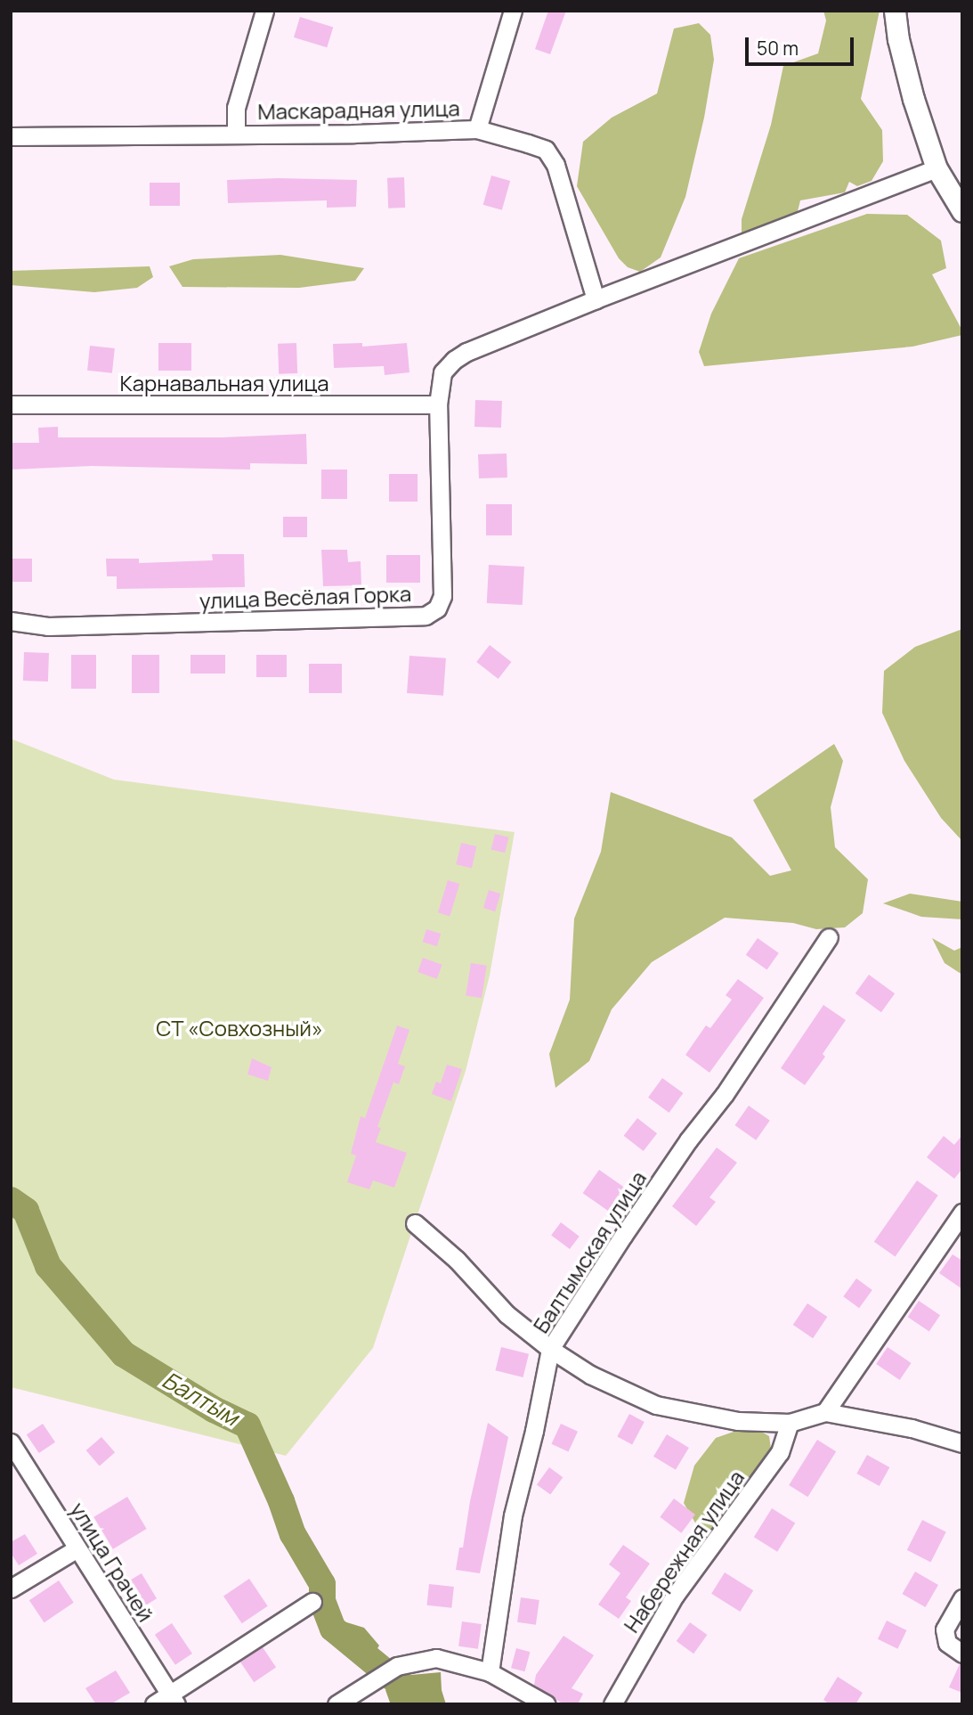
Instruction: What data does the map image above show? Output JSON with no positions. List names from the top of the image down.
{
  "streets": {
    "street": [
      "Маскарадная улица",
      "Карнавальная улица",
      "улица Весёлая Горка",
      "Балтымская улица",
      "Набережная улица",
      "улица Грачей"
    ]
  },
  "crossings": [
    ["Маскарадная улица", "улица Весёлая Горка"],
    ["Карнавальная улица", "улица Весёлая Горка"]
  ],
  "water": ["Балтым"],
  "parks": ["СТ «Совхозный»"],
  "scale_bar": "50 m"
}
